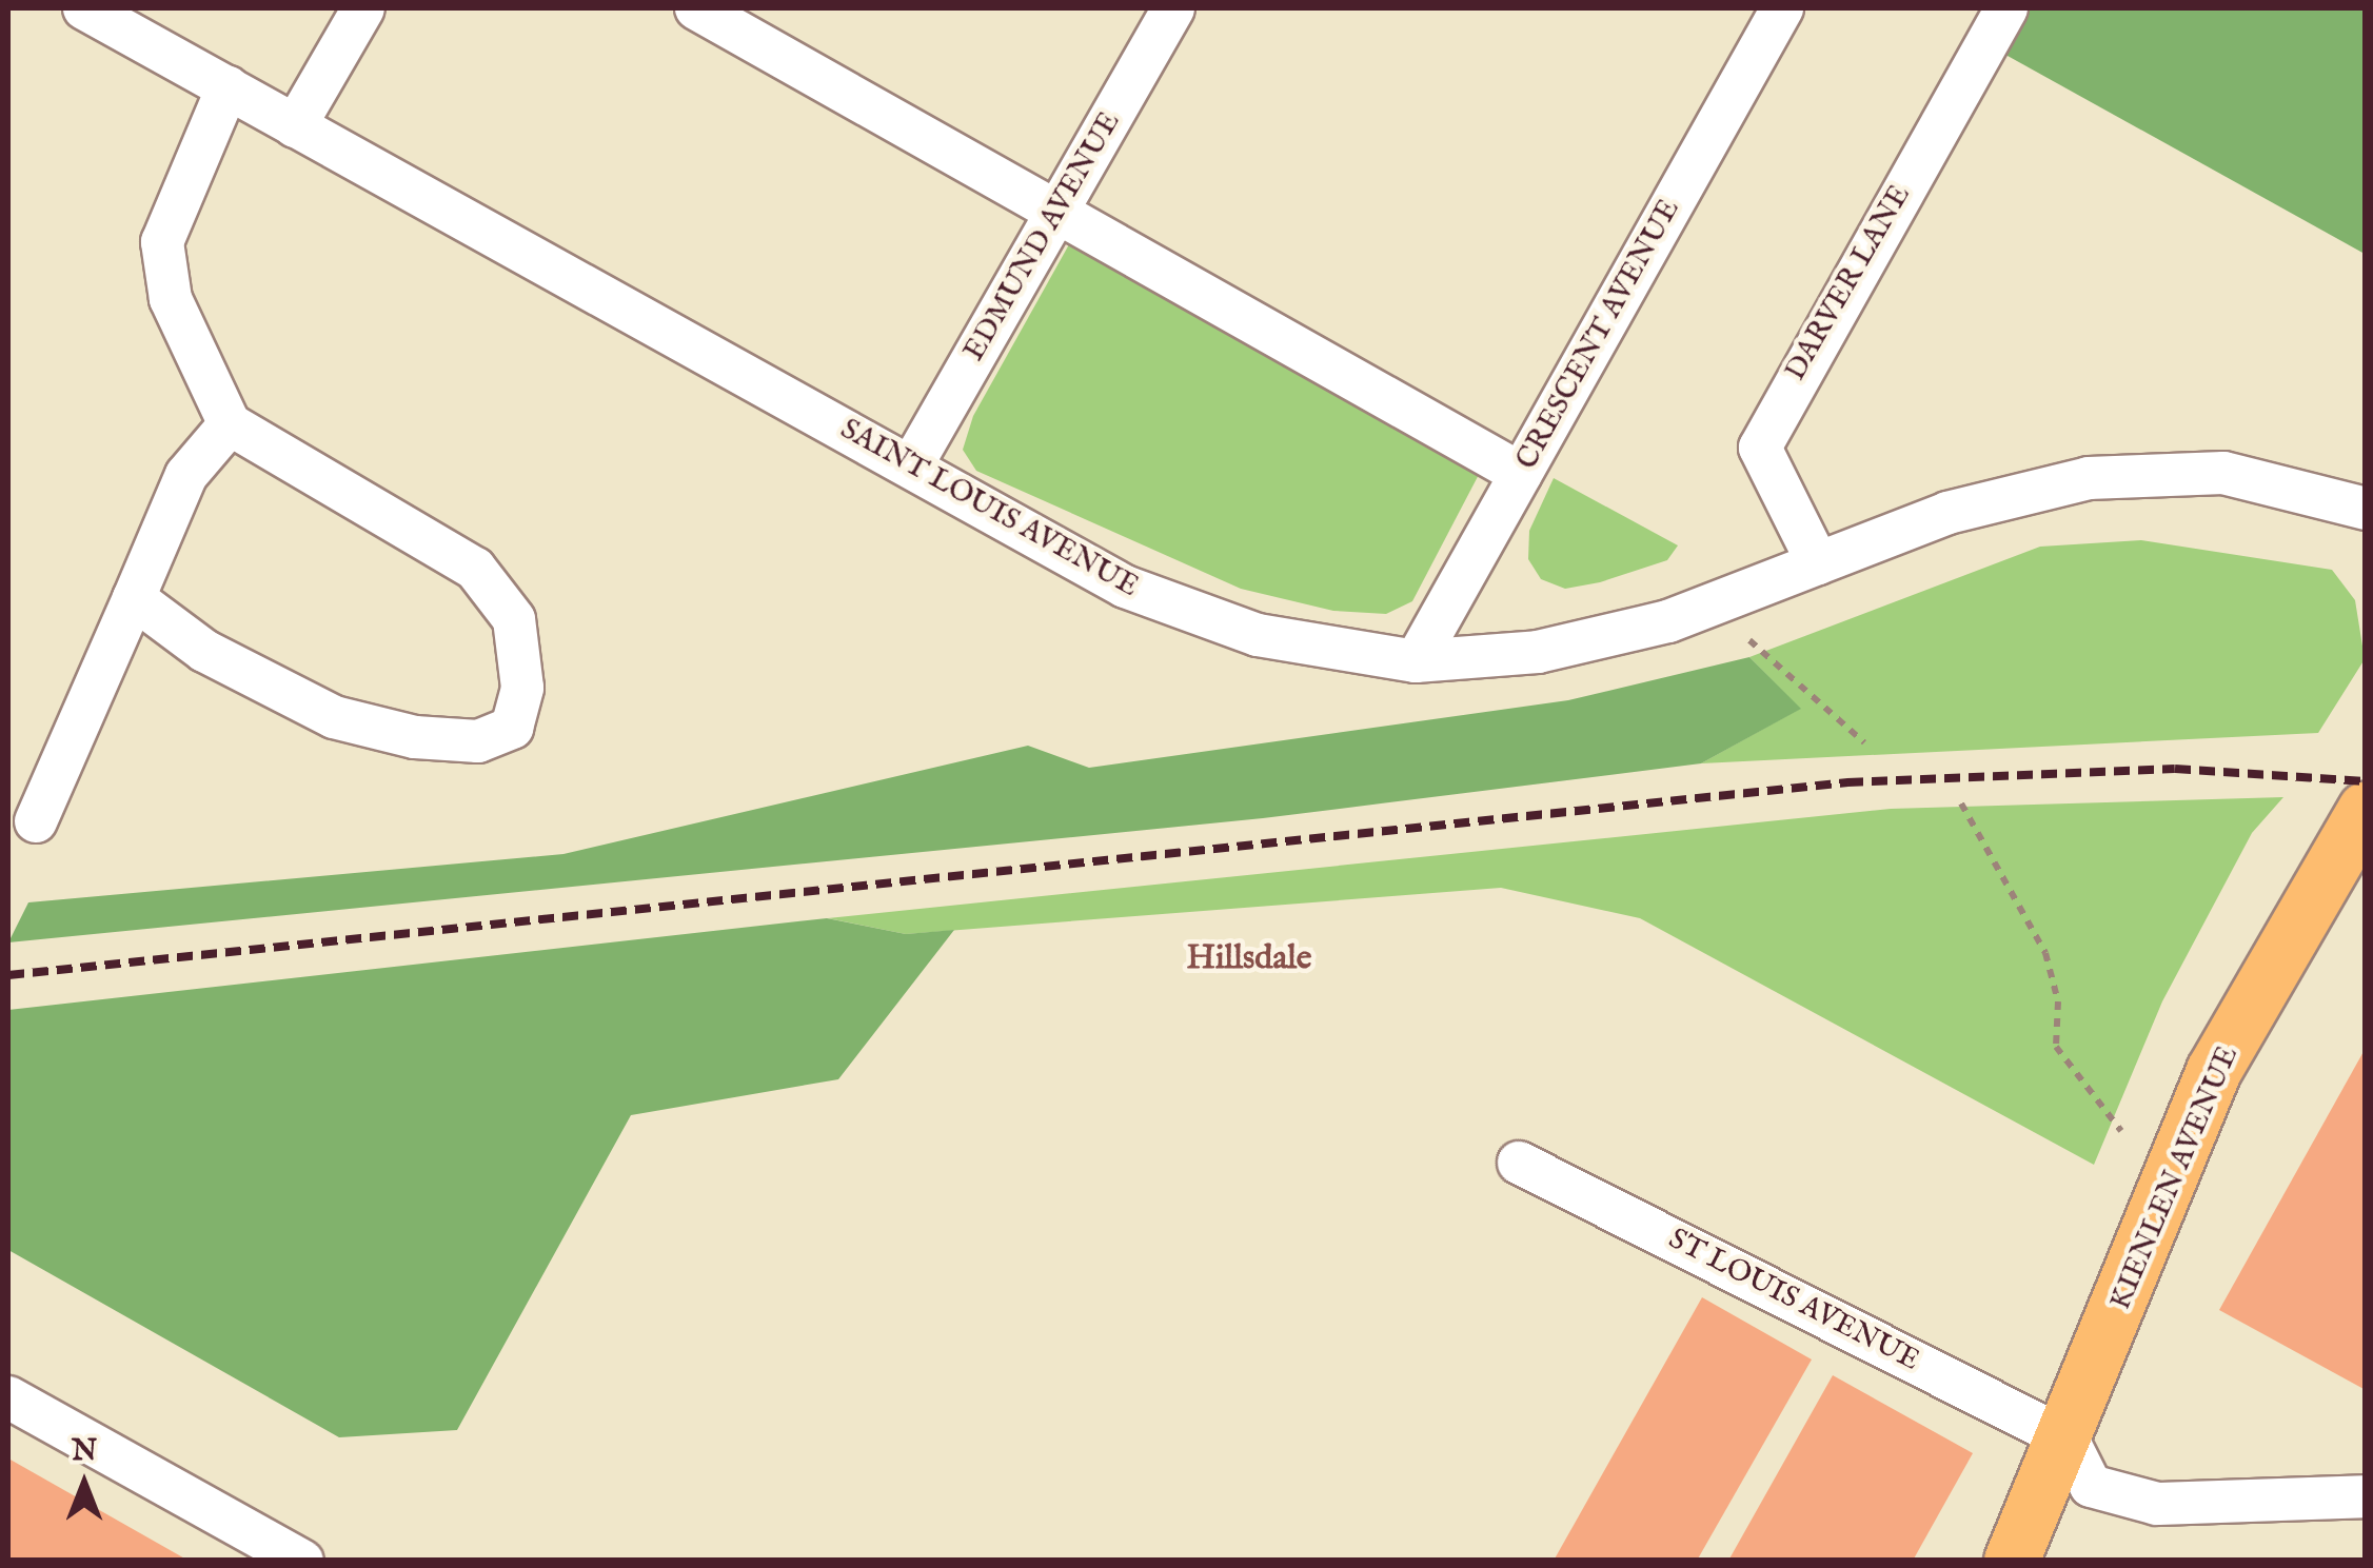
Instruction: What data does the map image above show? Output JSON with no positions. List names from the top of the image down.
{
  "streets": {
    "main road": ["KIENLEN AVENUE"],
    "street": [
      "EDMUND AVENUE",
      "DARVER LANE",
      "CRESCENT AVENUE",
      "SAINT LOUIS AVENUE",
      "ST LOUIS AVENUE"
    ]
  },
  "crossings": [
    ["EDMUND AVENUE", "SAINT LOUIS AVENUE"],
    ["DARVER LANE", "SAINT LOUIS AVENUE"],
    ["CRESCENT AVENUE", "SAINT LOUIS AVENUE"],
    ["KIENLEN AVENUE", "ST LOUIS AVENUE"]
  ],
  "districts": ["Hillsdale"],
  "north": "top"
}
